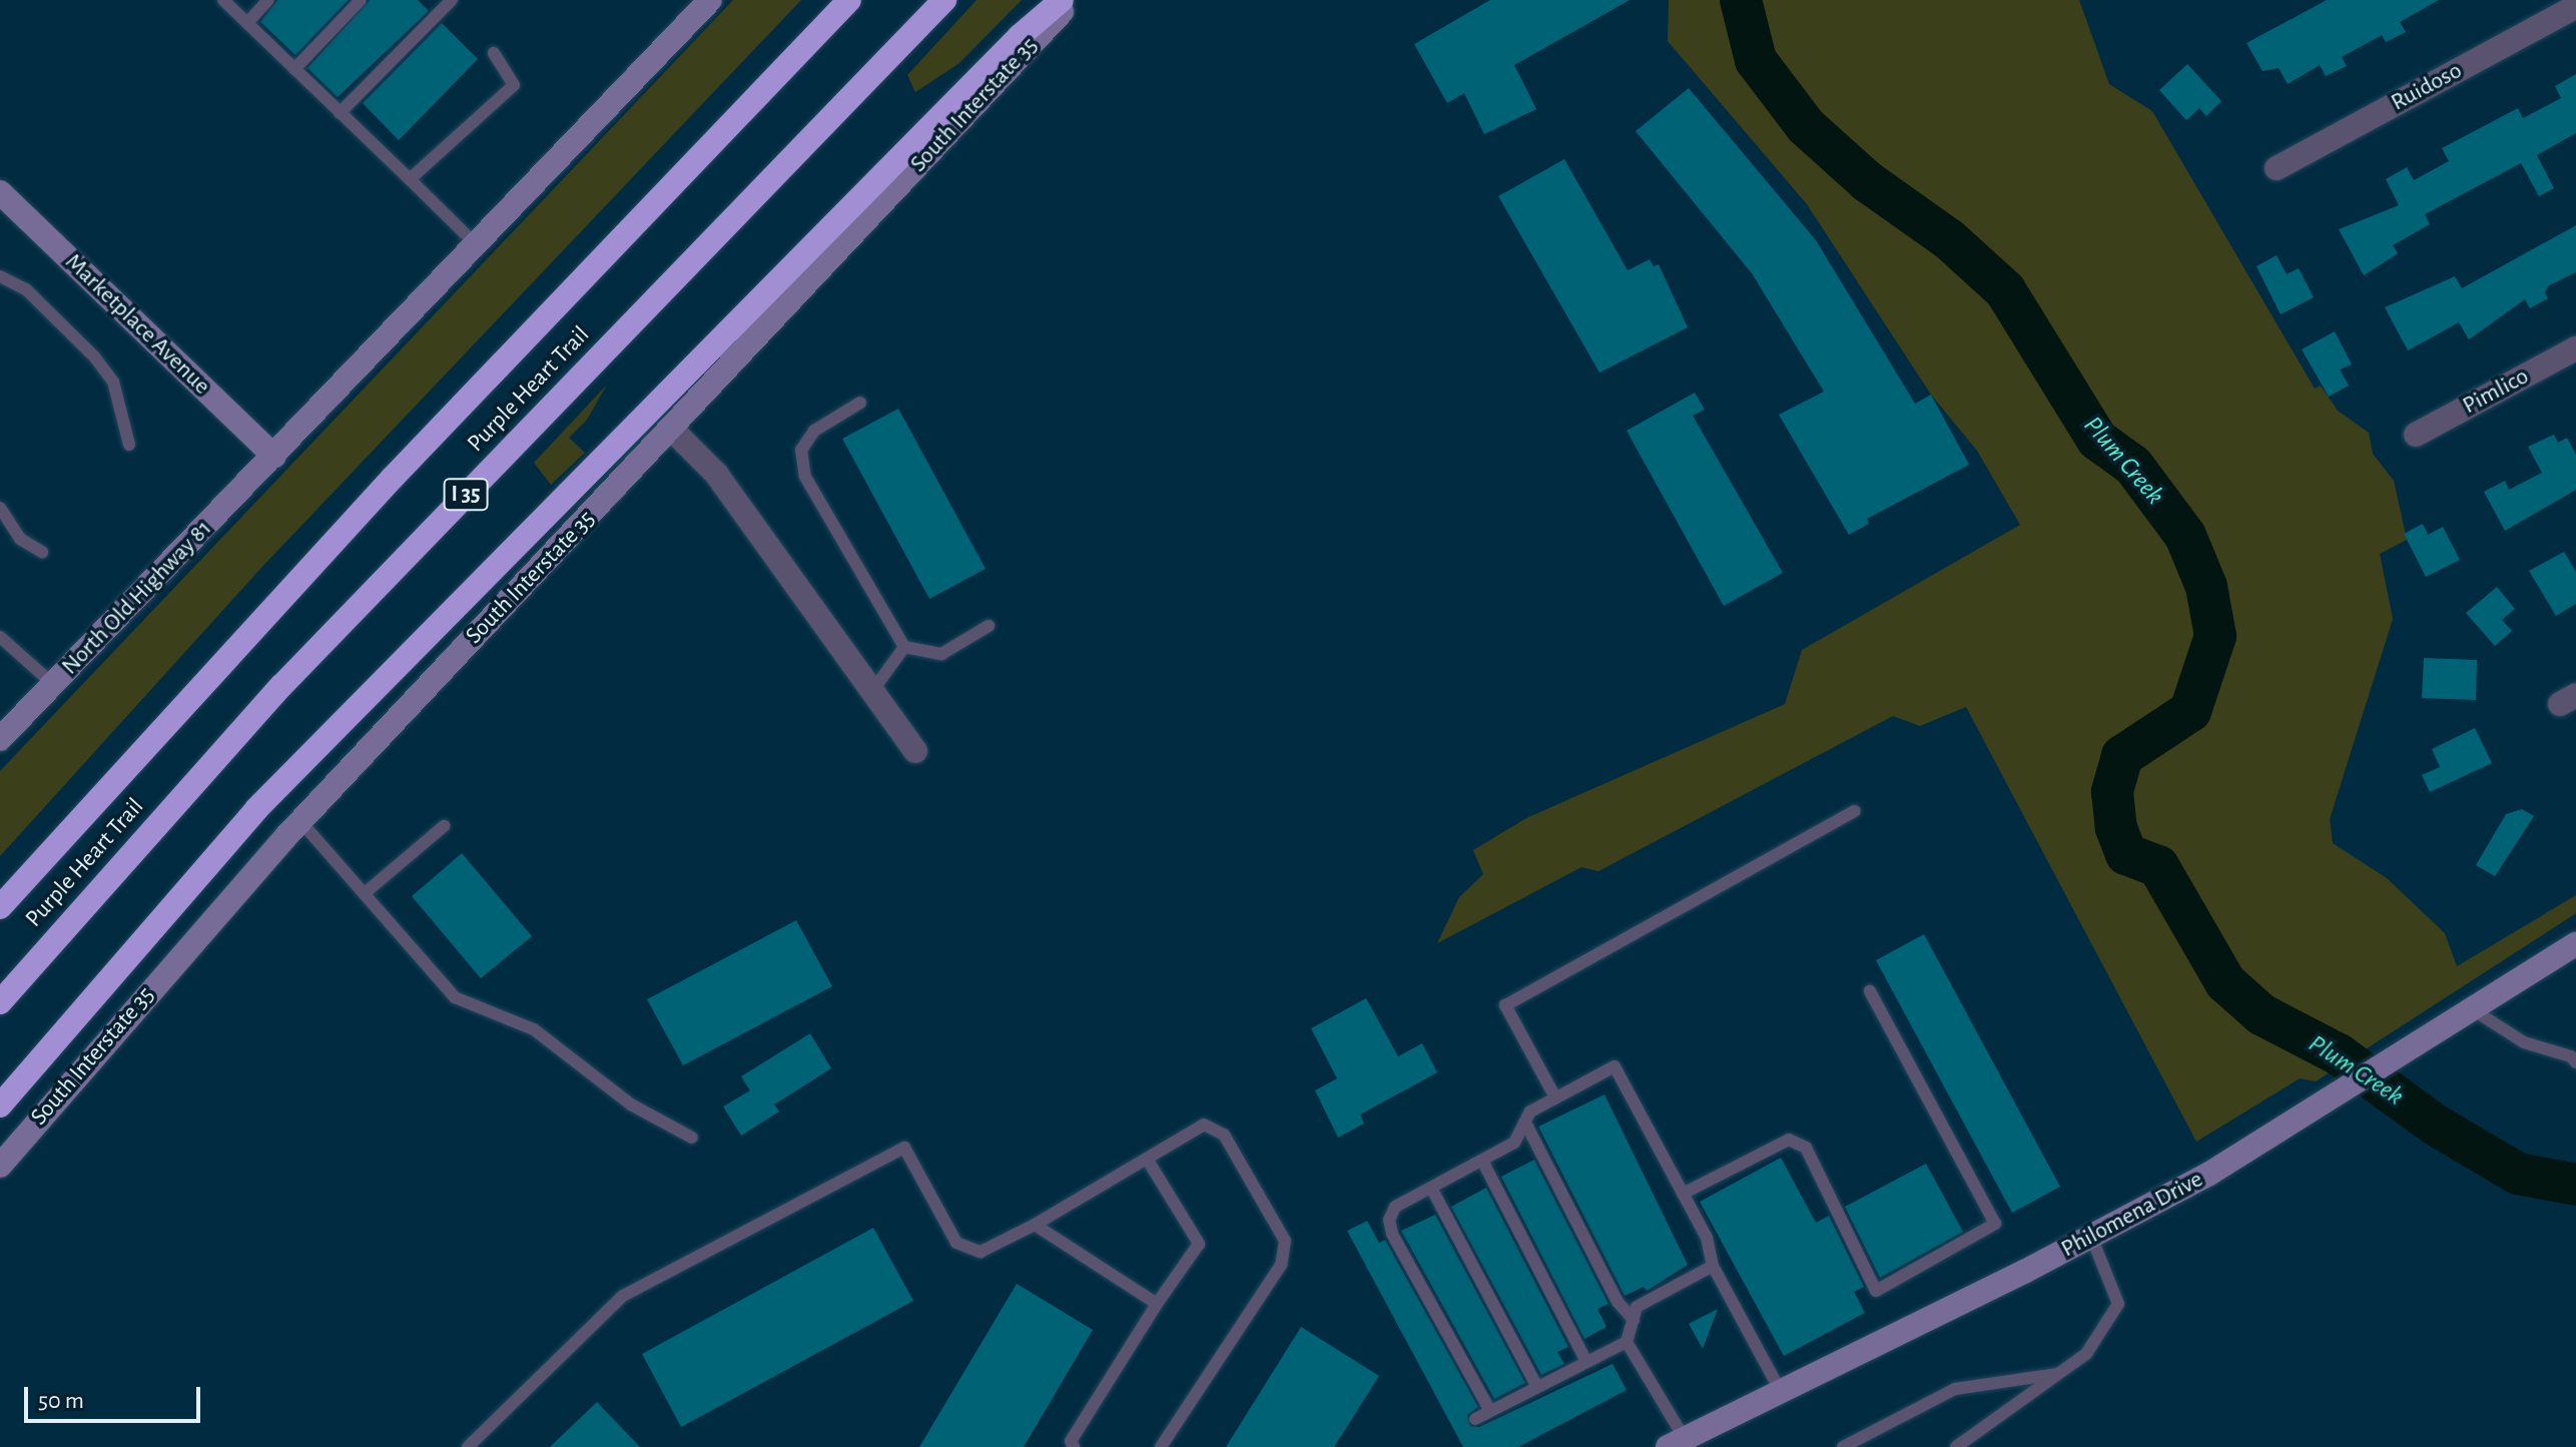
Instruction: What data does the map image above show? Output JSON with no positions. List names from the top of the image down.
{
  "streets": {
    "highway": ["Purple Heart Trail", "I 35"],
    "main road": [
      "South Interstate 35",
      "Marketplace Avenue",
      "North Old Highway 81",
      "Philomena Drive"
    ],
    "street": ["Ruidoso", "Pimlico"]
  },
  "crossings": [
    ["Marketplace Avenue", "North Old Highway 81"]
  ],
  "water": ["Plum Creek"],
  "scale_bar": "50 m"
}
